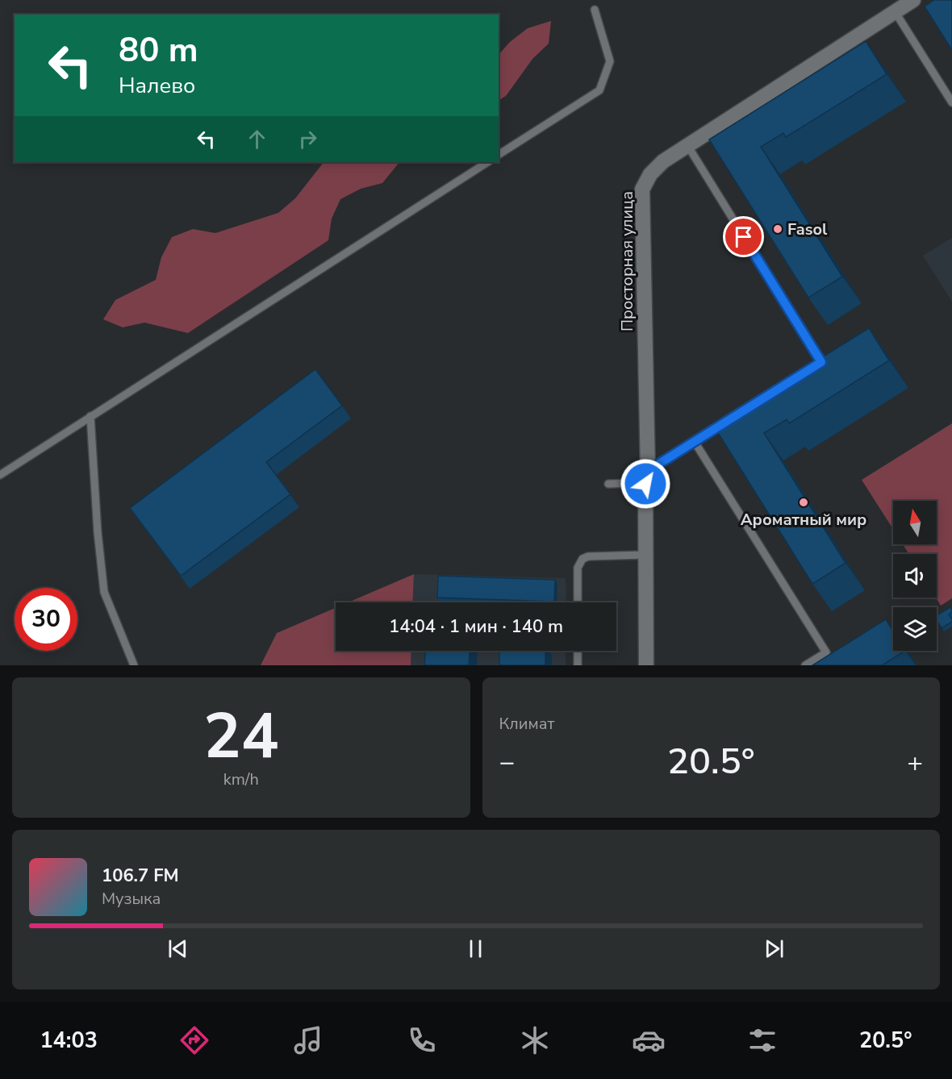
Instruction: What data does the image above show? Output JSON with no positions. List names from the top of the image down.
{
  "streets": {
    "street": ["Просторная улица"]
  },
  "places": ["Fasol", "Ароматный мир"],
  "north": "top",
  "page": {
    "turn": ["80 m", "Налево"],
    "limit": "30",
    "trip": "14:04 · 1 мин · 140 m",
    "tile": [
      ["24", "km/h"],
      "Климат"
    ],
    "heat": ["−", "20.5°", "+"],
    "song": ["106.7 FM", "Музыка"],
    "tabs": ["14:03", "20.5°"]
  }
}
